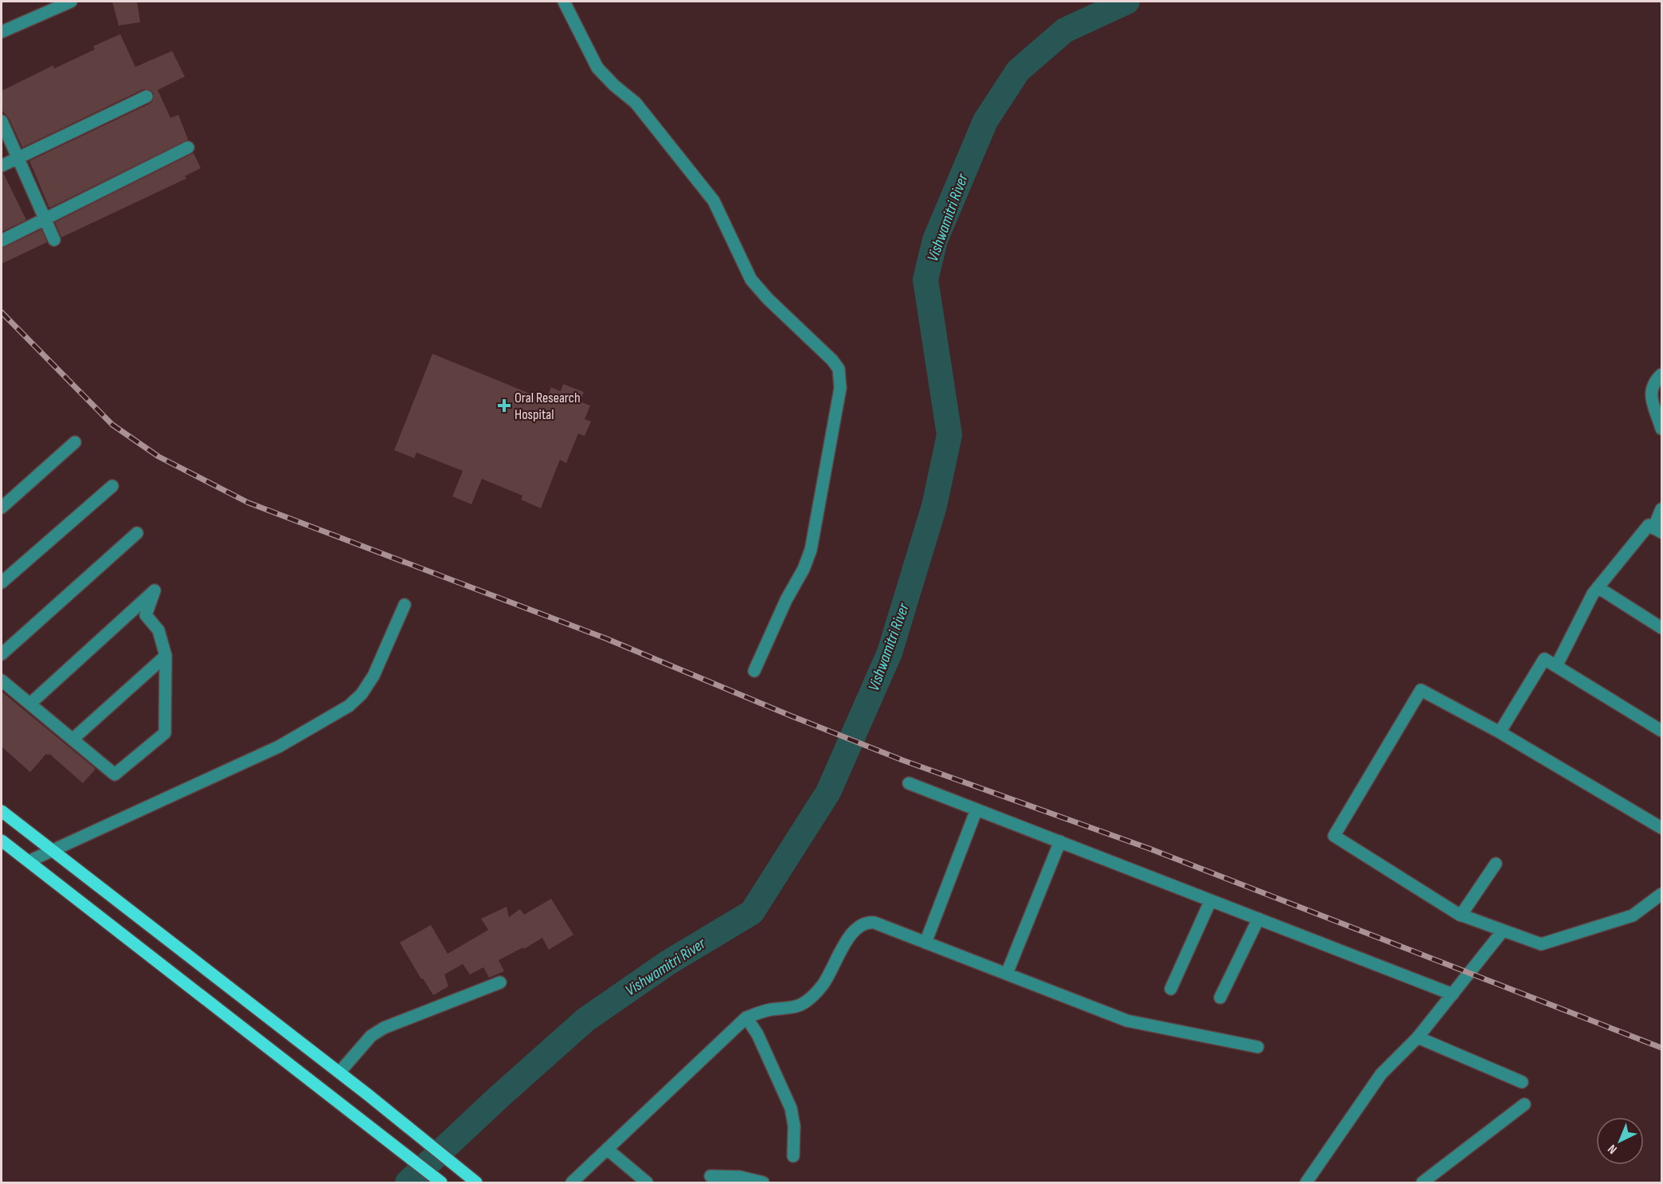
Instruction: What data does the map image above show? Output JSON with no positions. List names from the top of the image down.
{
  "water": ["Vishwamitri River"],
  "places": {
    "health": ["Oral Research Hospital"]
  },
  "north": "bottom left"
}
